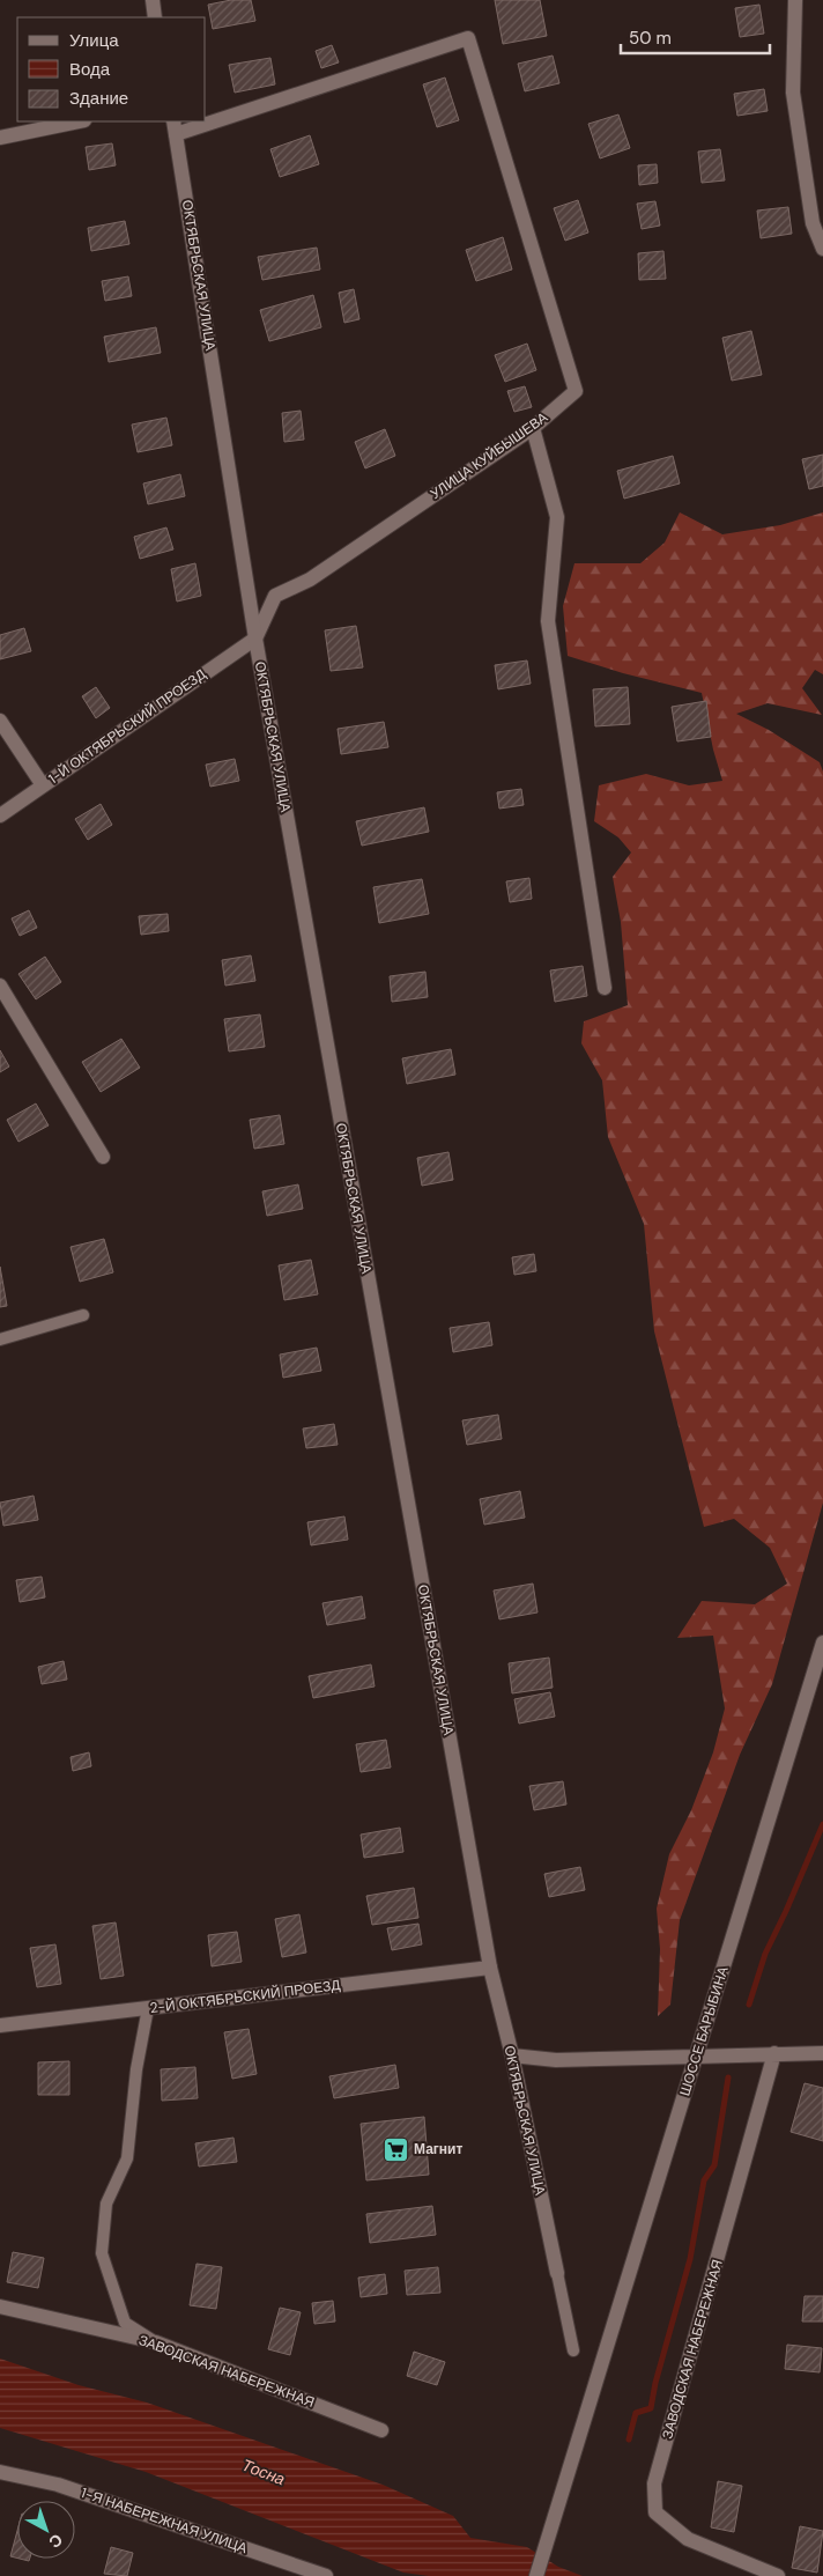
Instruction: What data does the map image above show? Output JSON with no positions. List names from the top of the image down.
{
  "streets": {
    "street": [
      "ОКТЯБРЬСКАЯ УЛИЦА",
      "УЛИЦА КУЙБЫШЕВА",
      "1-Й ОКТЯБРЬСКИЙ ПРОЕЗД",
      "2-Й ОКТЯБРЬСКИЙ ПРОЕЗД",
      "ШОССЕ БАРЫБИНА",
      "ЗАВОДСКАЯ НАБЕРЕЖНАЯ",
      "1-Я НАБЕРЕЖНАЯ УЛИЦА"
    ]
  },
  "crossings": [
    ["ОКТЯБРЬСКАЯ УЛИЦА", "УЛИЦА КУЙБЫШЕВА"],
    ["ОКТЯБРЬСКАЯ УЛИЦА", "1-Й ОКТЯБРЬСКИЙ ПРОЕЗД"],
    ["ОКТЯБРЬСКАЯ УЛИЦА", "2-Й ОКТЯБРЬСКИЙ ПРОЕЗД"],
    ["УЛИЦА КУЙБЫШЕВА", "1-Й ОКТЯБРЬСКИЙ ПРОЕЗД"]
  ],
  "water": ["Тосна"],
  "places": {
    "supermarket": ["Магнит"]
  },
  "legend": ["Улица", "Вода", "Здание"],
  "scale_bar": "50 m",
  "north": "bottom right"
}
